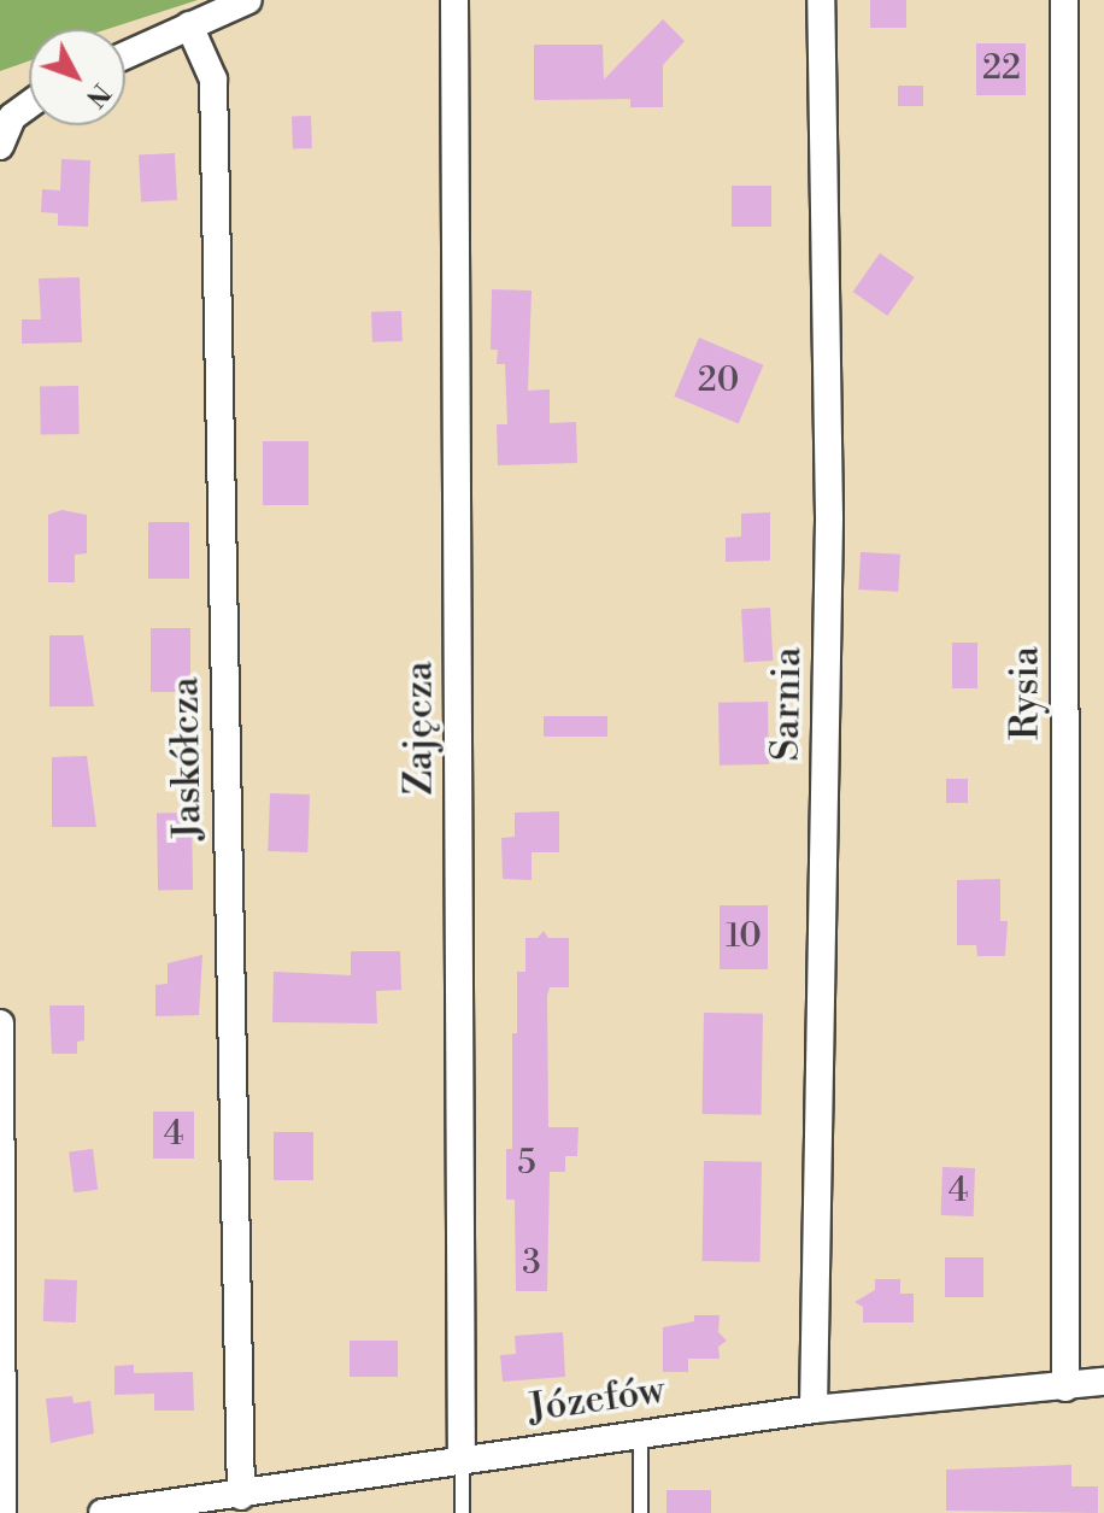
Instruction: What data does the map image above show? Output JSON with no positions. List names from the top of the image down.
{
  "streets": {
    "street": [
      "Rysia",
      "Sarnia",
      "Zajęcza",
      "Jaskółcza",
      "Józefów"
    ]
  },
  "crossings": [
    ["Rysia", "Józefów"],
    ["Sarnia", "Józefów"],
    ["Zajęcza", "Józefów"],
    ["Jaskółcza", "Józefów"]
  ],
  "house_numbers": [
    "22",
    "20",
    "10",
    "4",
    "5",
    "4",
    "3"
  ],
  "north": "bottom right"
}
